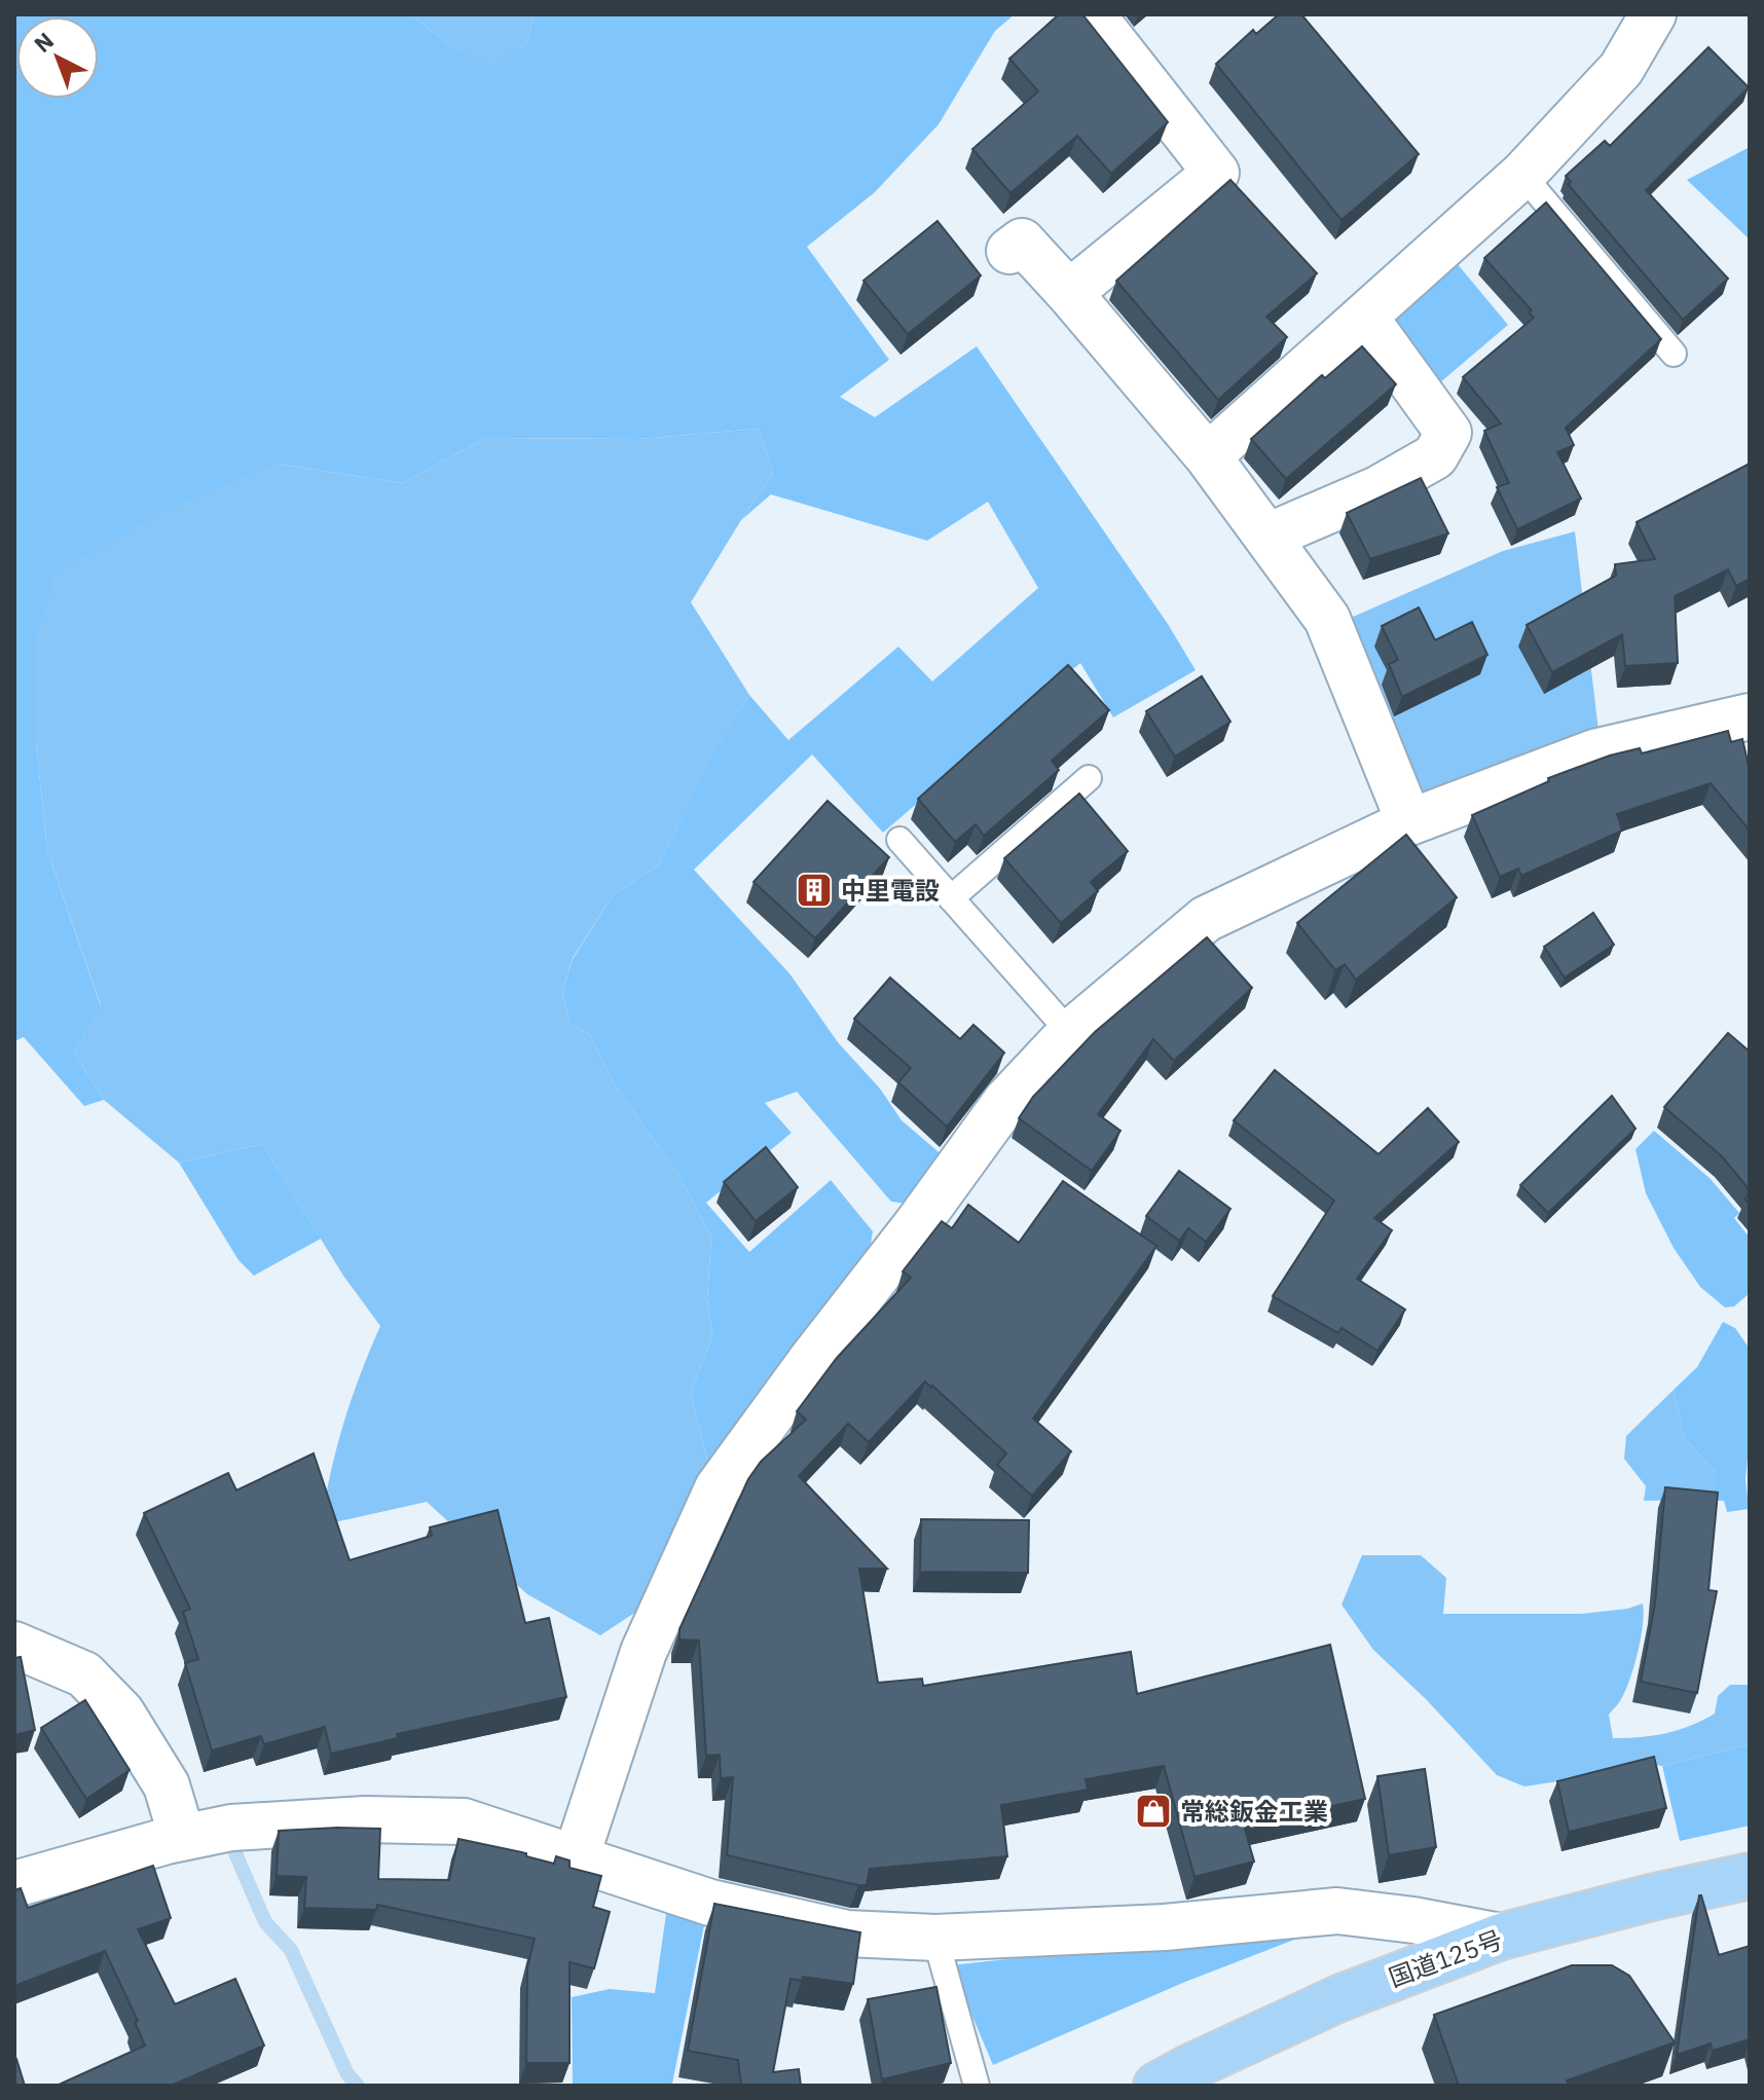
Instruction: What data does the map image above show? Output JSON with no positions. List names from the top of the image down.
{
  "streets": {
    "highway": ["国道125号"]
  },
  "places": {
    "building": ["中里電設"],
    "shop": ["常総鈑金工業"]
  },
  "north": "top left"
}
